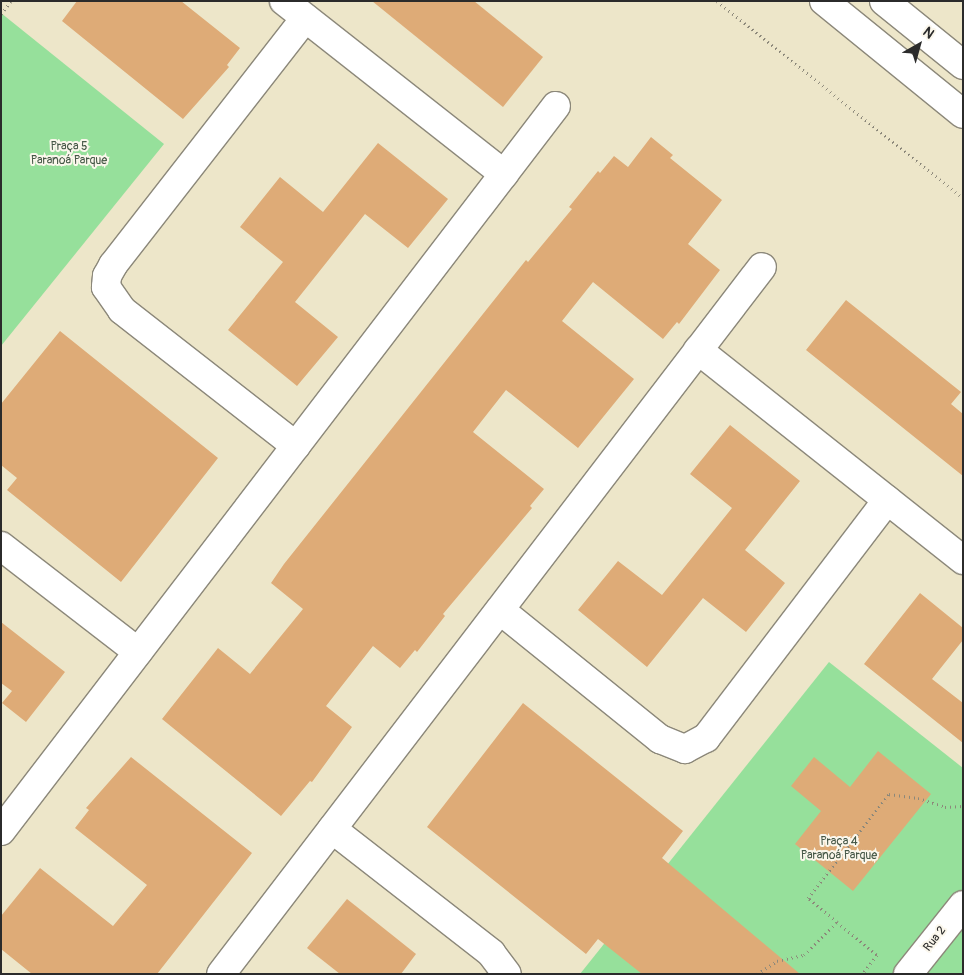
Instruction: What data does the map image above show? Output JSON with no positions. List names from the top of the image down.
{
  "streets": {
    "street": ["Rua 2"]
  },
  "parks": ["Praça 5 Paranoá Parque", "Praça 4 Paranoá Parque"],
  "north": "top right"
}
